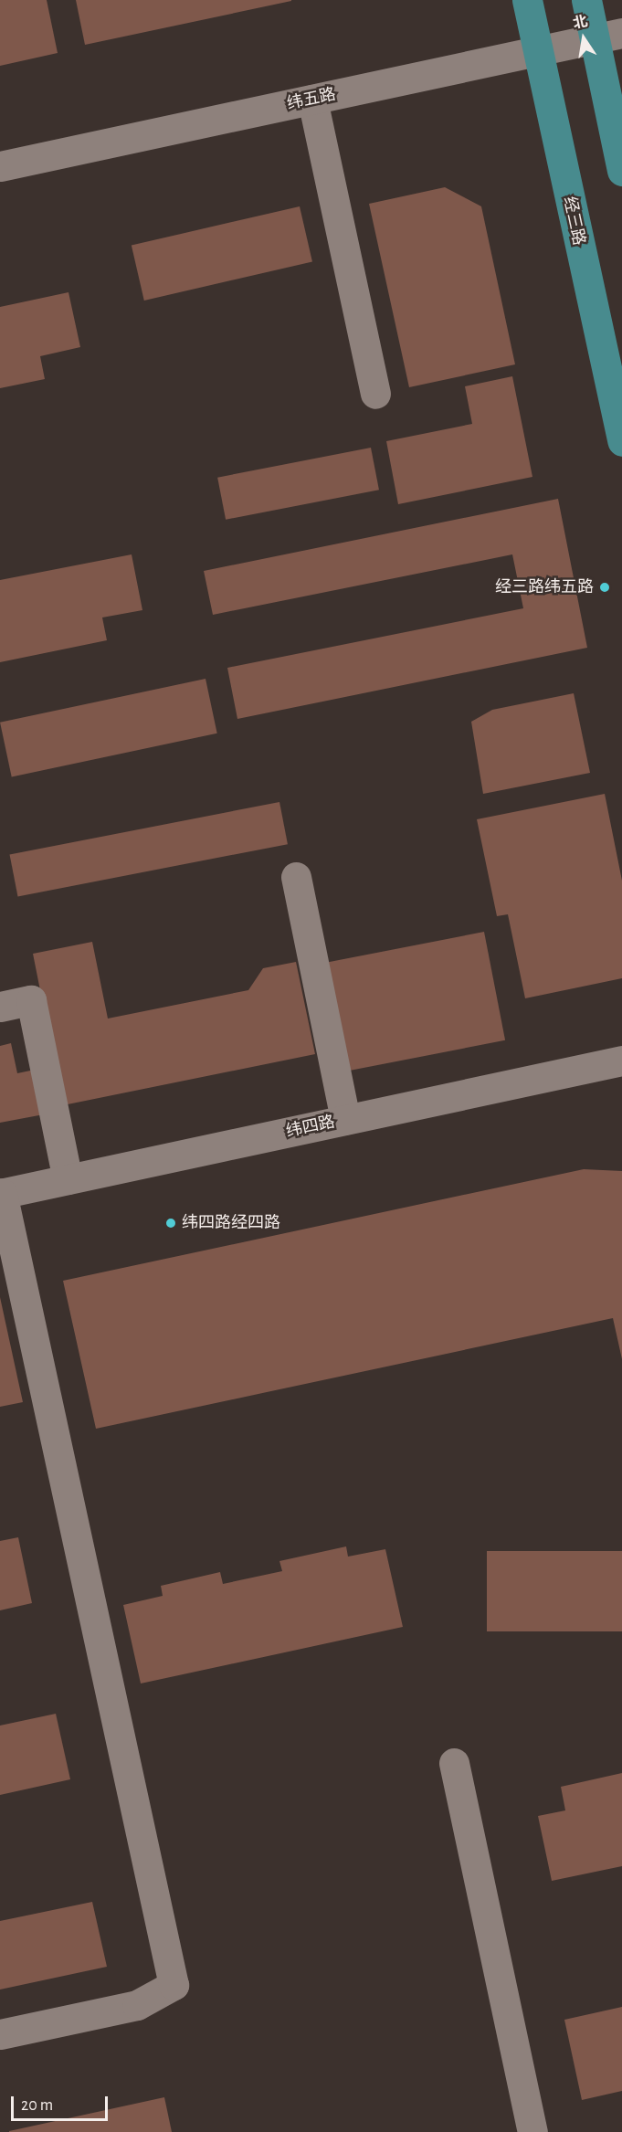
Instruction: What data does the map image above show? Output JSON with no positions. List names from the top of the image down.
{
  "streets": {
    "main road": ["经三路"],
    "street": ["纬五路", "纬四路"]
  },
  "crossings": [
    ["纬五路", "经三路"]
  ],
  "places": ["经三路纬五路", "纬四路经四路"],
  "scale_bar": "20 m",
  "north": "top"
}
